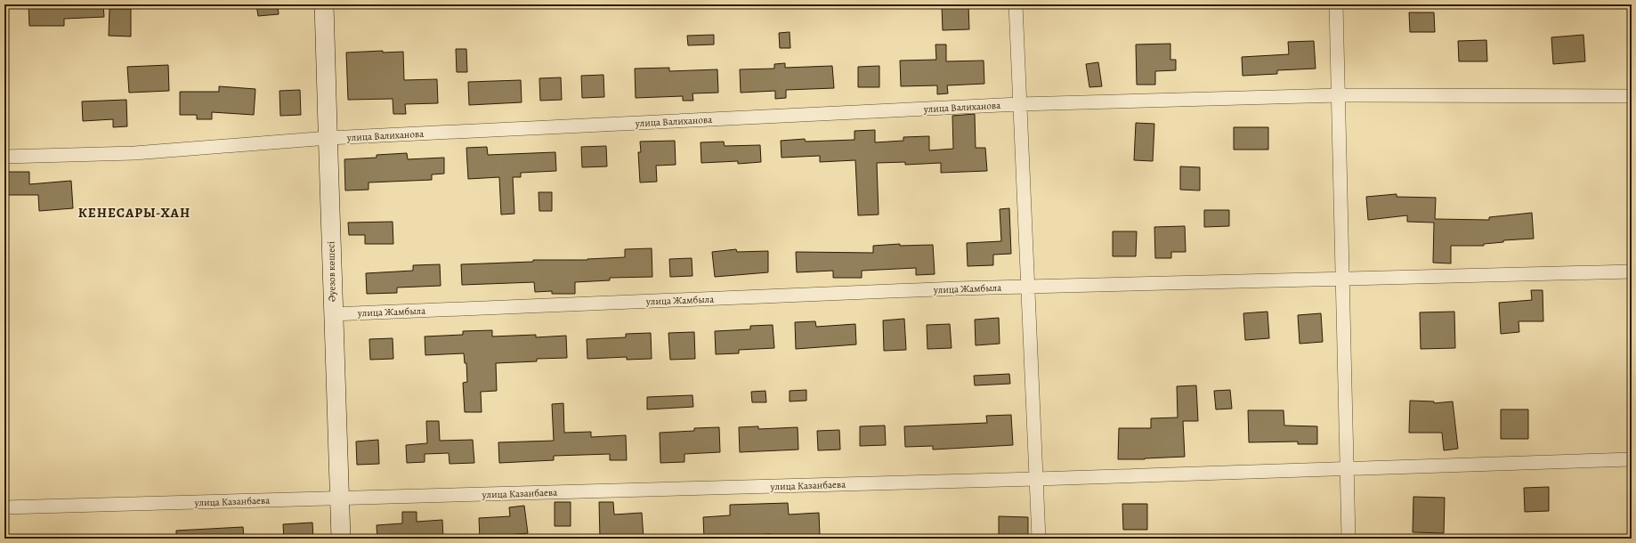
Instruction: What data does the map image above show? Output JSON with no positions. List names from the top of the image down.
{
  "streets": {
    "main road": ["Әуезов көшесі"],
    "street": ["улица Валиханова", "улица Жамбыла", "улица Казанбаева"]
  },
  "crossings": [
    ["улица Валиханова", "Әуезов көшесі"],
    ["Әуезов көшесі", "улица Жамбыла"],
    ["Әуезов көшесі", "улица Казанбаева"]
  ],
  "districts": ["КЕНЕСАРЫ-ХАН"]
}
